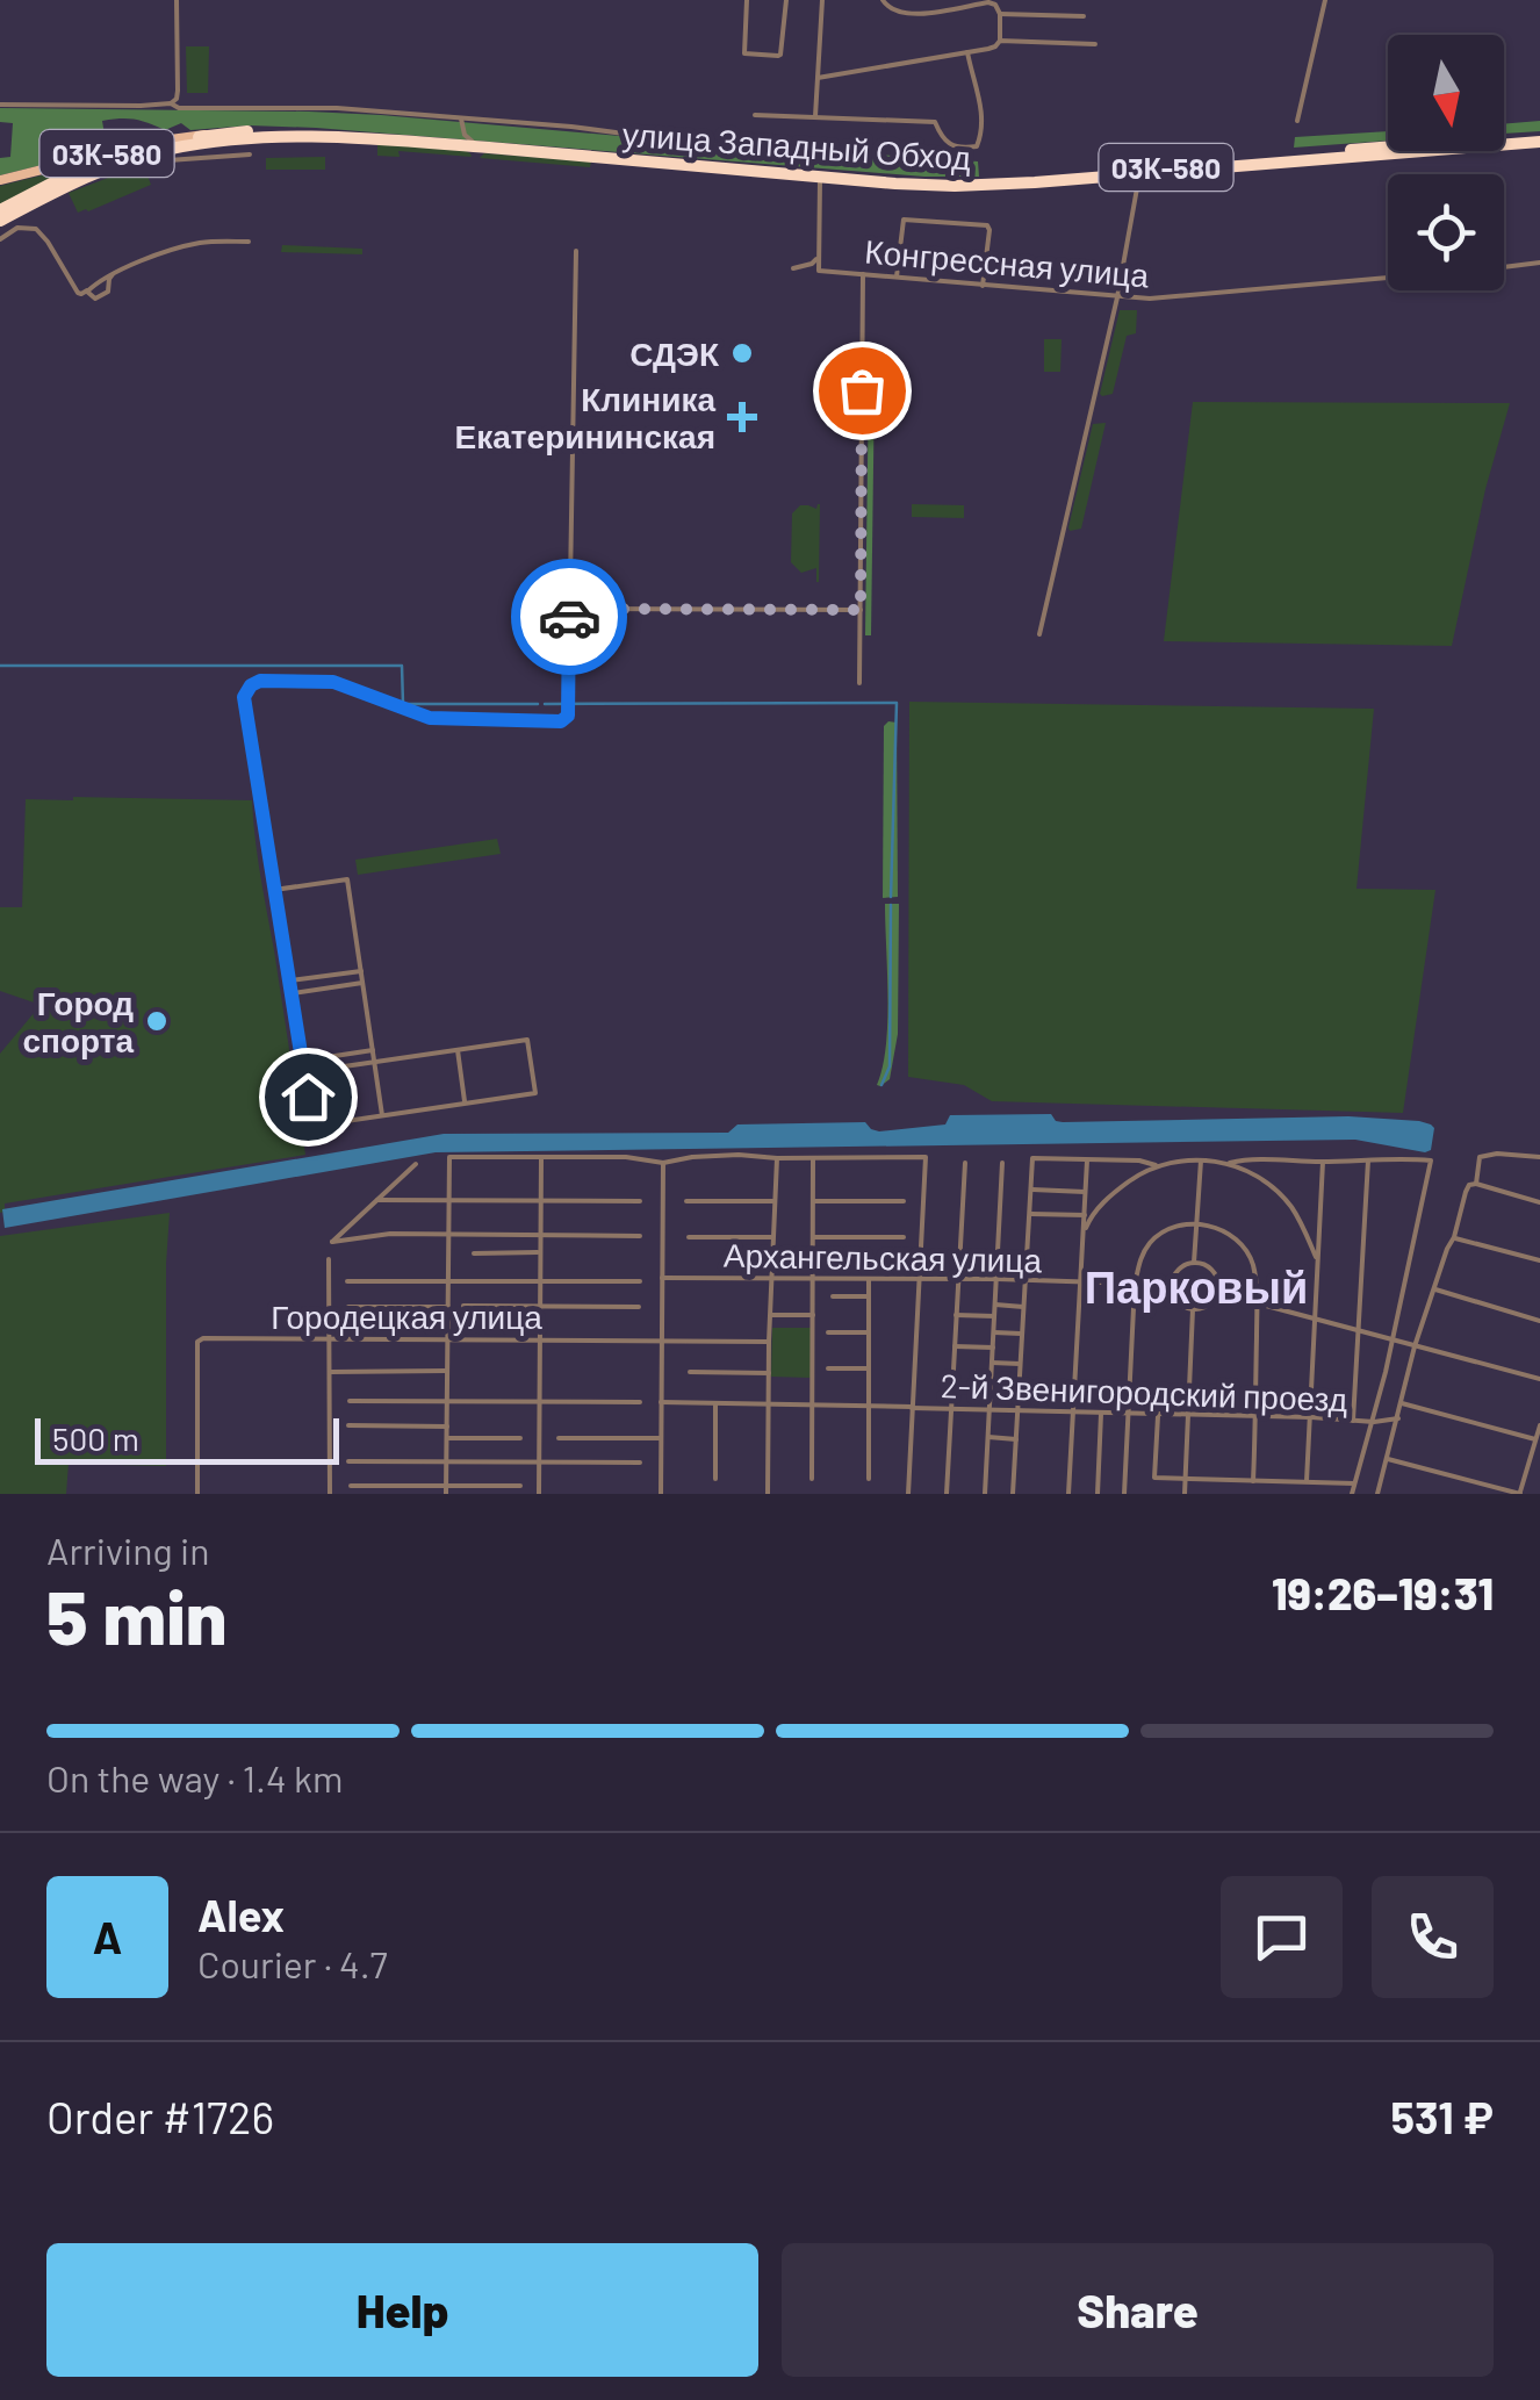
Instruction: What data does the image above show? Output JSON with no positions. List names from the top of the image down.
{
  "streets": {
    "highway": ["улица Западный Обход", "03К-580"],
    "street": [
      "Конгрессная улица",
      "Архангельская улица",
      "Городецкая улица",
      "2-й Звенигородский проезд"
    ]
  },
  "crossings": [
    ["улица Западный Обход", "03К-580"]
  ],
  "districts": ["Парковый"],
  "places": {
    "other": ["СДЭК", "Город спорта"],
    "health": ["Клиника Екатерининская"]
  },
  "scale_bar": "500 m",
  "north": "bottom",
  "page": {
    "scale": "500 m",
    "heading": ["5 min", "Arriving in", "19:26–19:31"],
    "panel": [
      "Alex",
      "Courier · 4.7",
      "Order #1726",
      "531 ₽"
    ],
    "bar": "On the way · 1.4 km",
    "round": "A",
    "buttons": ["Help", "Share"]
  }
}
